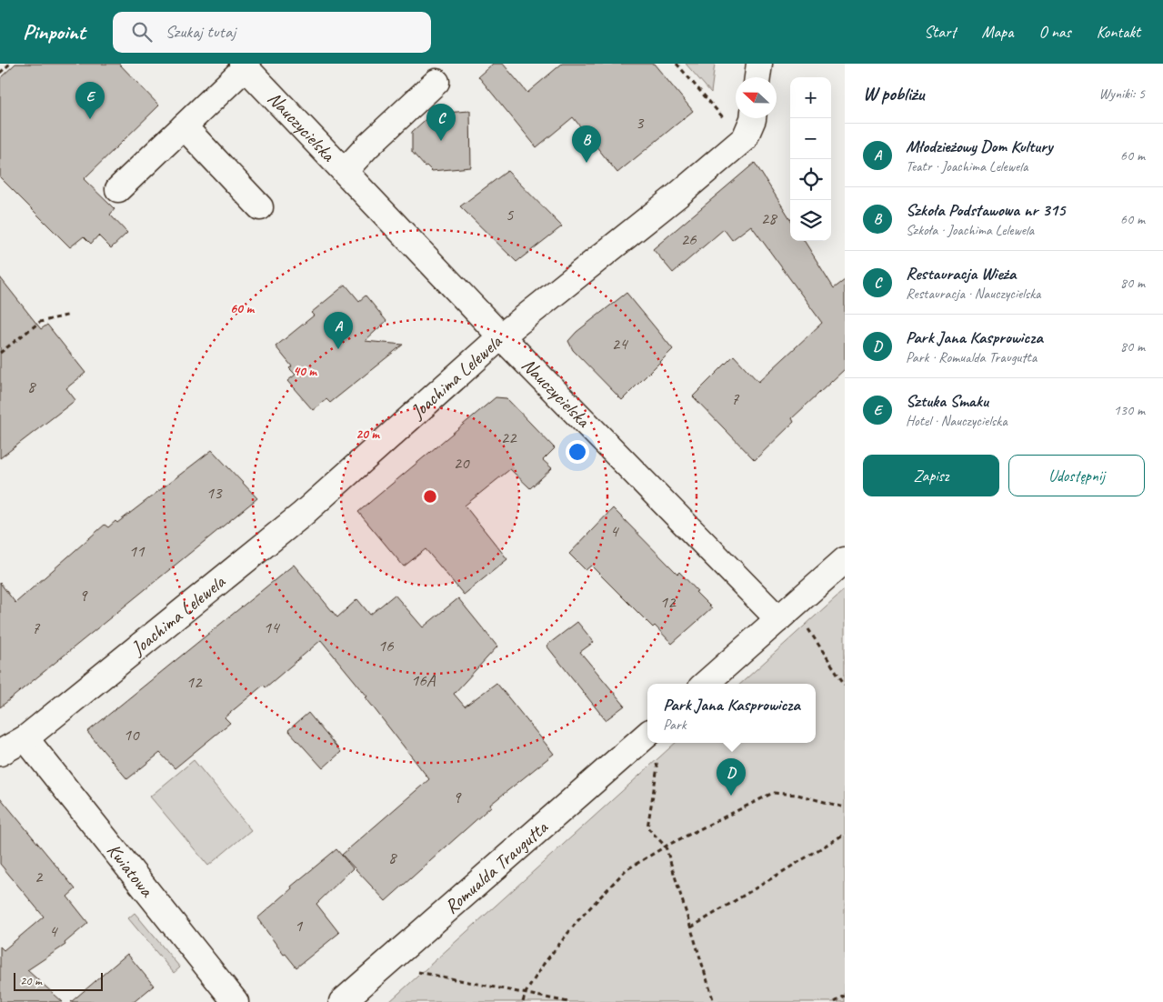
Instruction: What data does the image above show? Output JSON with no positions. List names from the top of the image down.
{
  "streets": {
    "street": [
      "Nauczycielska",
      "Joachima Lelewela",
      "Romualda Traugutta",
      "Kwiatowa"
    ]
  },
  "crossings": [
    ["Nauczycielska", "Joachima Lelewela"],
    ["Joachima Lelewela", "Kwiatowa"]
  ],
  "house_numbers": [
    "3",
    "5",
    "28",
    "26",
    "24",
    "8",
    "7",
    "22",
    "20",
    "13",
    "4",
    "11",
    "9",
    "12",
    "14",
    "7",
    "16",
    "16A",
    "12",
    "10",
    "9",
    "8",
    "2",
    "1",
    "4"
  ],
  "scale_bar": "20 m",
  "north": "left",
  "page": {
    "header": "Pinpoint",
    "search": "Szukaj tutaj",
    "nav": [
      "Start",
      "Mapa",
      "O nas",
      "Kontakt"
    ],
    "heading": ["W pobliżu", "Wyniki: 5"],
    "map_buttons": ["+", "−"],
    "pins": [
      "E",
      "C",
      "B",
      "A",
      "D"
    ],
    "list": [
      {
        "mark": "A",
        "name": "Młodzieżowy Dom Kultury",
        "note": "Teatr · Joachima Lelewela",
        "value": "60 m"
      },
      {
        "mark": "B",
        "name": "Szkoła Podstawowa nr 315",
        "note": "Szkoła · Joachima Lelewela",
        "value": "60 m"
      },
      {
        "mark": "C",
        "name": "Restauracja Wieża",
        "note": "Restauracja · Nauczycielska",
        "value": "80 m"
      },
      {
        "mark": "D",
        "name": "Park Jana Kasprowicza",
        "note": "Park · Romualda Traugutta",
        "value": "80 m"
      },
      {
        "mark": "E",
        "name": "Sztuka Smaku",
        "note": "Hotel · Nauczycielska",
        "value": "130 m"
      }
    ],
    "buttons": ["Zapisz", "Udostępnij"],
    "popup": ["Park Jana Kasprowicza", "Park"],
    "scale": "20 m"
  },
  "rings": ["60 m", "40 m", "20 m"]
}
